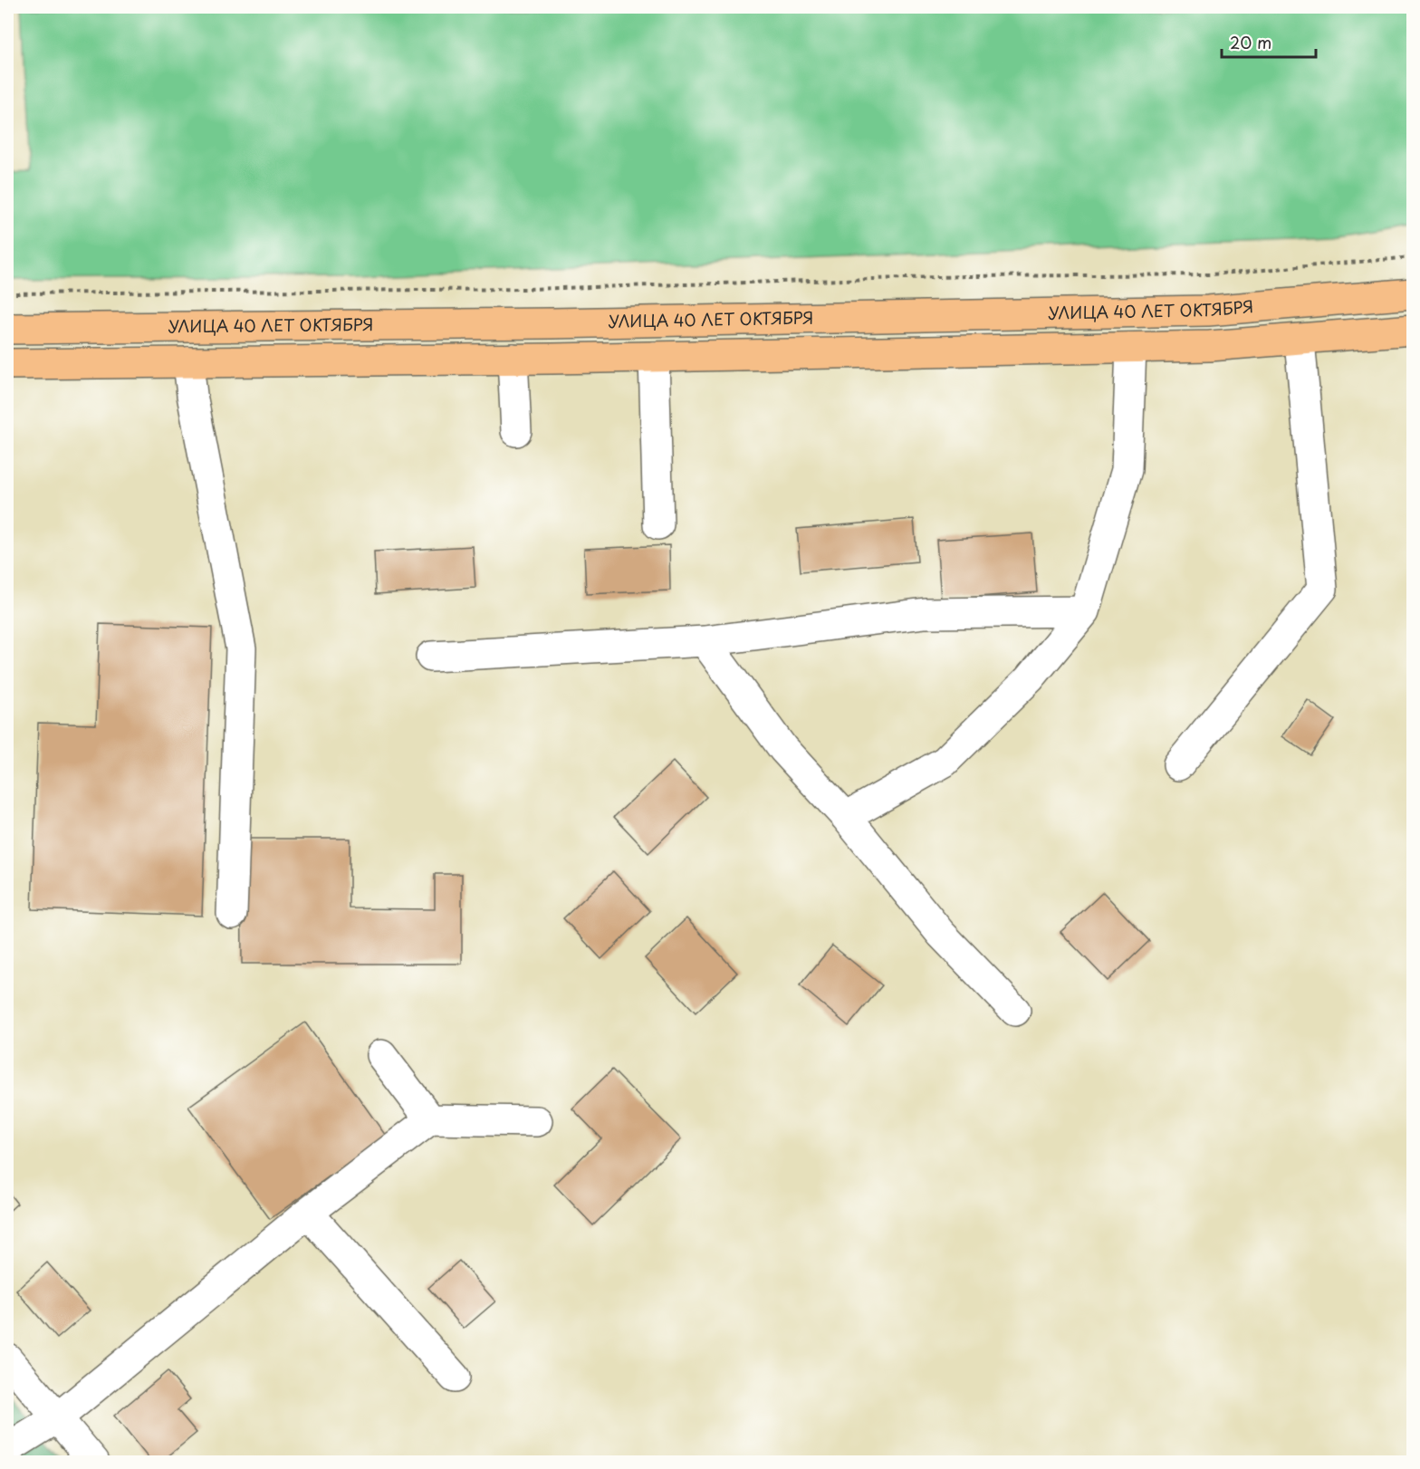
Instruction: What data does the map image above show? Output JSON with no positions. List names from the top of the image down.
{
  "streets": {
    "main road": ["УЛИЦА 40 ЛЕТ ОКТЯБРЯ"]
  },
  "scale_bar": "20 m"
}
